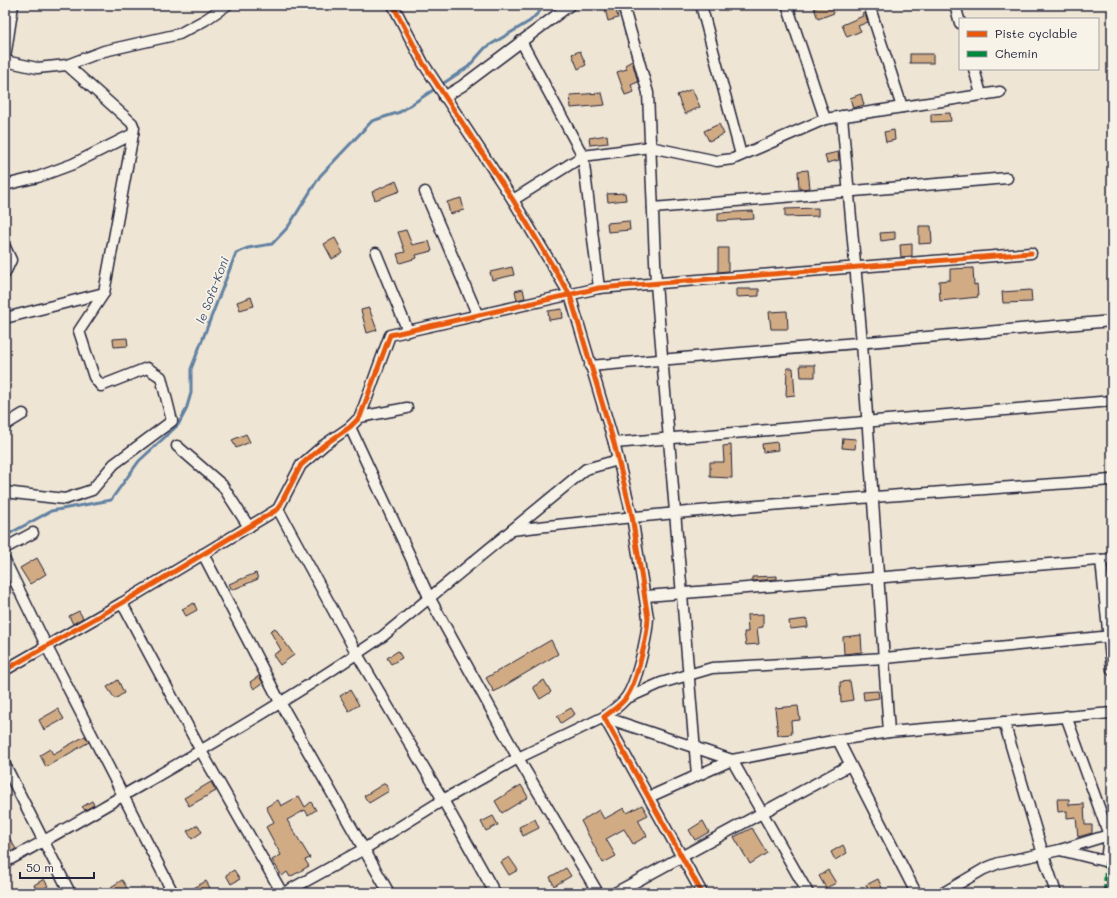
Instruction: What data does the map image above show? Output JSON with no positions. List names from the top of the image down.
{
  "water": ["le Sofa-Koni"],
  "legend": ["Piste cyclable", "Chemin"],
  "scale_bar": "50 m"
}
